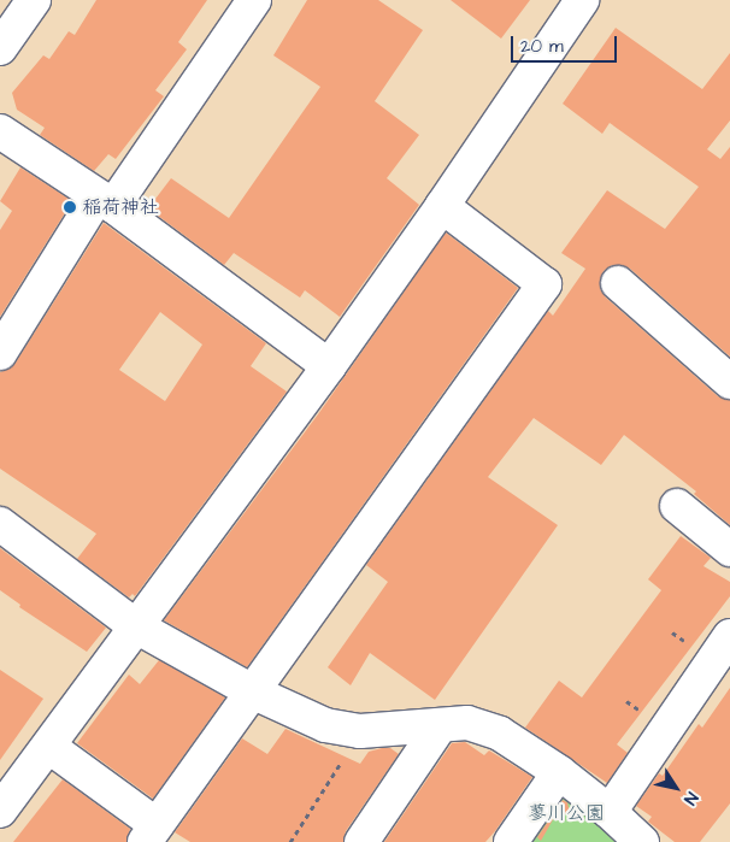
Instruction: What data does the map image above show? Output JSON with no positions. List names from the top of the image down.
{
  "parks": ["蓼川公園"],
  "places": ["稲荷神社"],
  "scale_bar": "20 m",
  "north": "bottom right"
}
